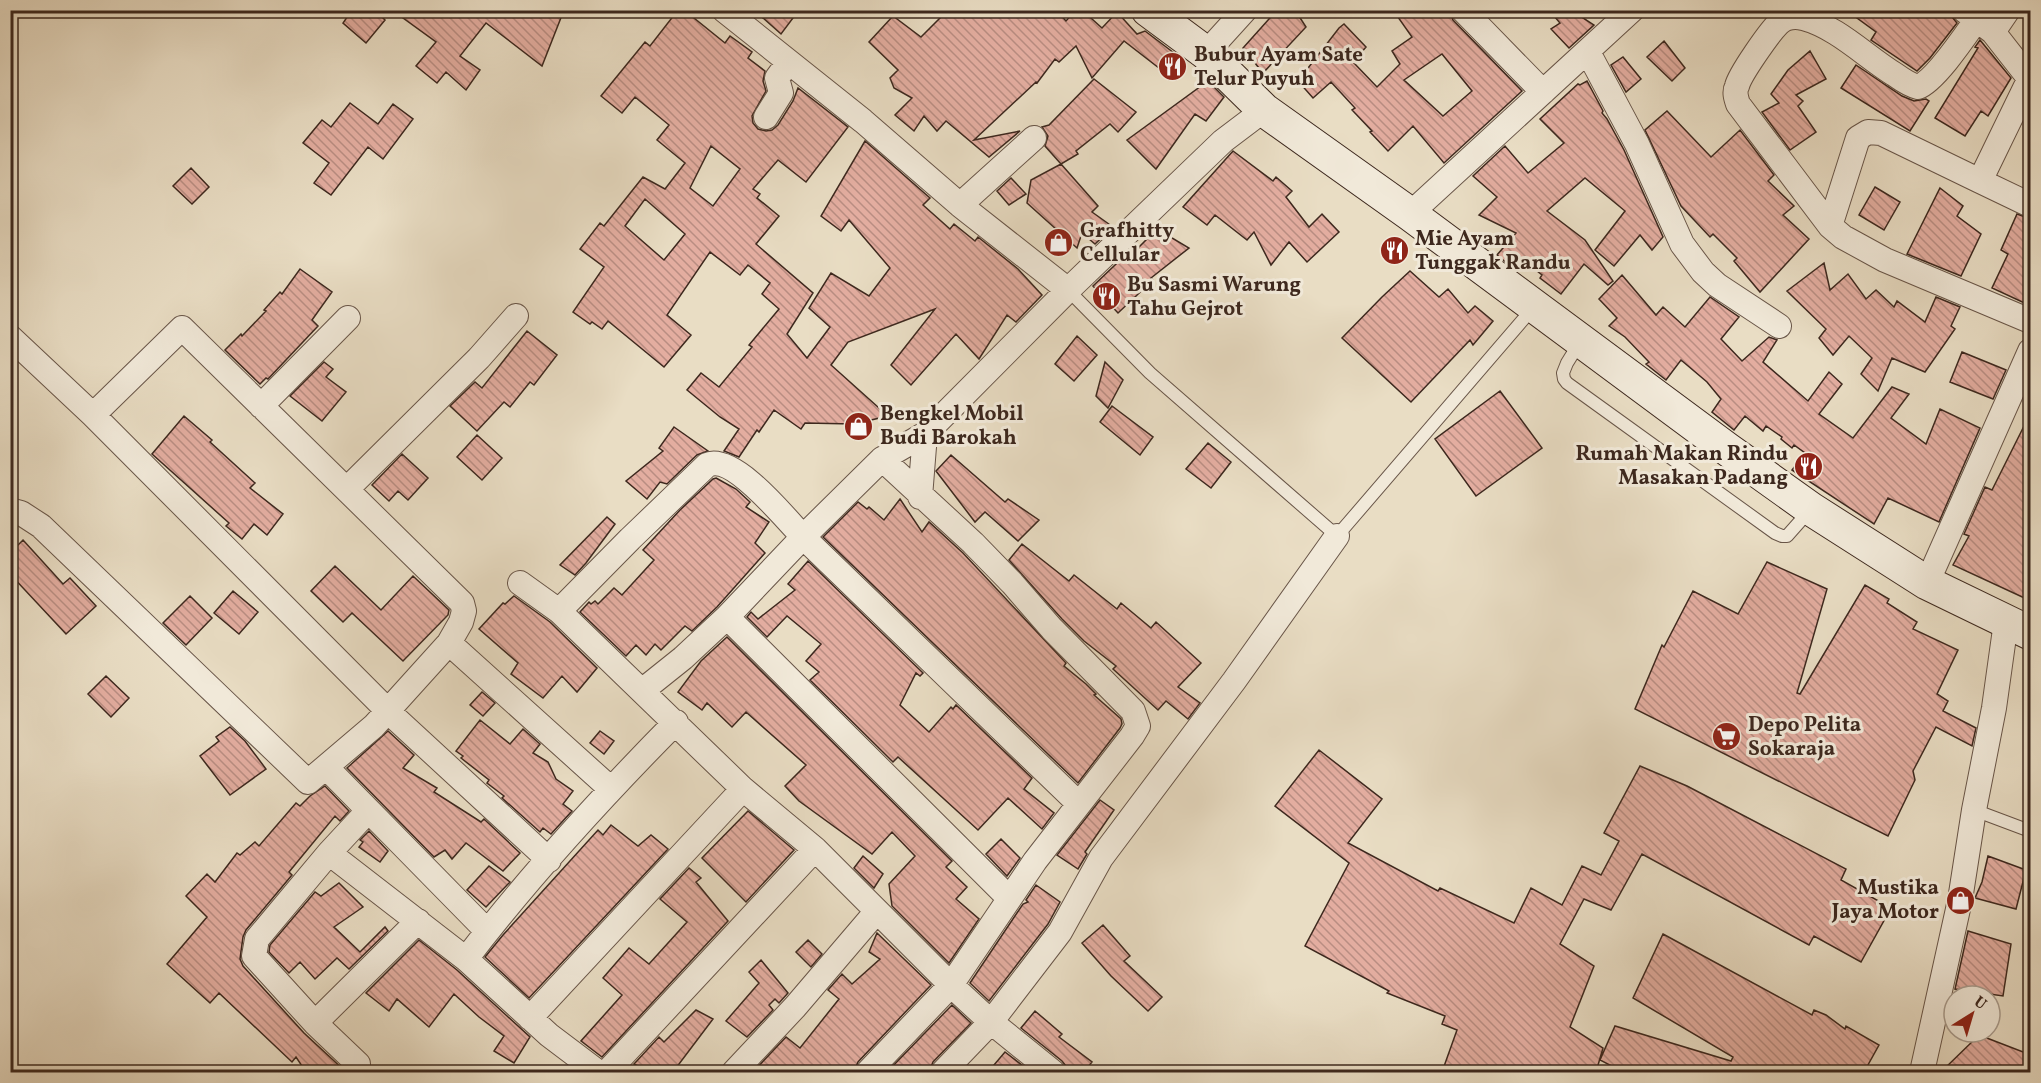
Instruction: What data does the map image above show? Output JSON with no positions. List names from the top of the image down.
{
  "places": {
    "restaurant": [
      "Bubur Ayam Sate Telur Puyuh",
      "Mie Ayam Tunggak Randu",
      "Bu Sasmi Warung Tahu Gejrot",
      "Rumah Makan Rindu Masakan Padang"
    ],
    "shop": ["Grafhitty Cellular", "Bengkel Mobil Budi Barokah", "Mustika Jaya Motor"],
    "supermarket": ["Depo Pelita Sokaraja"]
  },
  "north": "top right"
}
